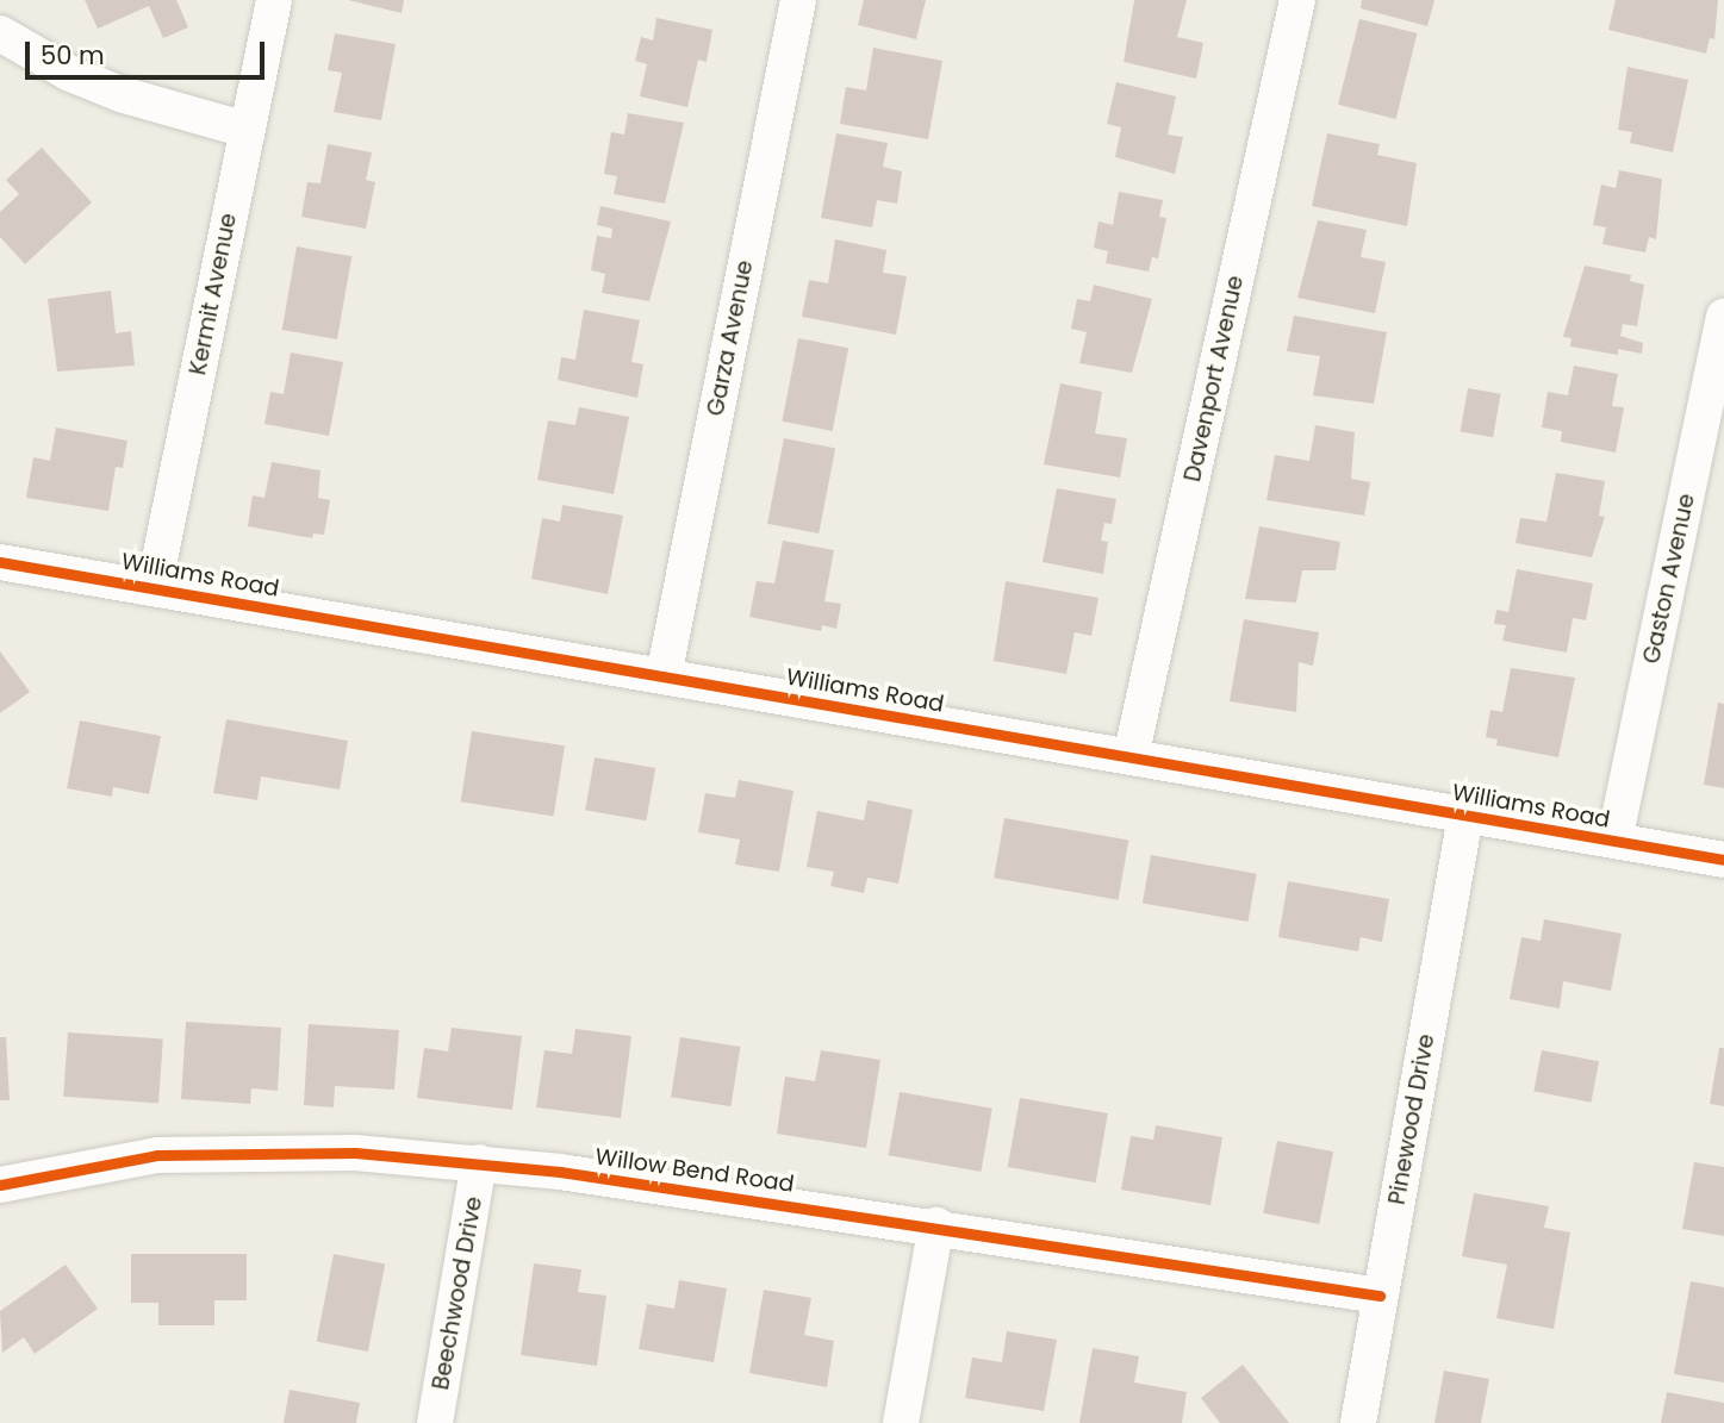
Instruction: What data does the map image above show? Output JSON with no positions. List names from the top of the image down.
{
  "streets": {
    "street": [
      "Kermit Avenue",
      "Garza Avenue",
      "Davenport Avenue",
      "Williams Road",
      "Gaston Avenue",
      "Pinewood Drive",
      "Willow Bend Road",
      "Beechwood Drive"
    ]
  },
  "crossings": [
    ["Kermit Avenue", "Williams Road"],
    ["Garza Avenue", "Williams Road"],
    ["Davenport Avenue", "Williams Road"],
    ["Williams Road", "Gaston Avenue"],
    ["Williams Road", "Pinewood Drive"],
    ["Pinewood Drive", "Willow Bend Road"],
    ["Willow Bend Road", "Beechwood Drive"]
  ],
  "scale_bar": "50 m"
}
